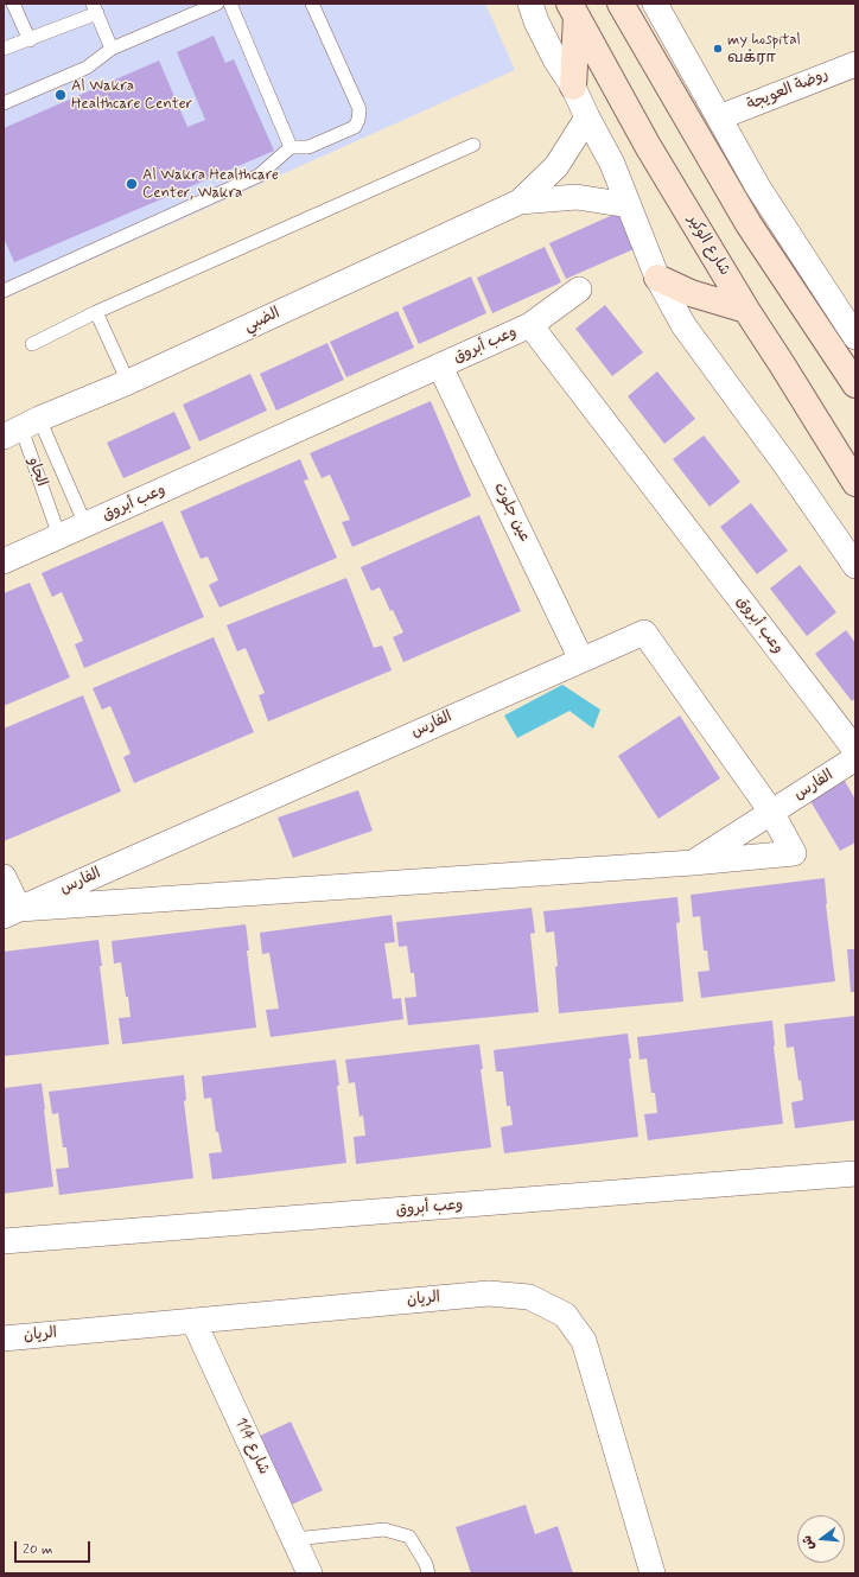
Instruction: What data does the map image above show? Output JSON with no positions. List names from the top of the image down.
{
  "streets": {
    "main road": ["شارع الوكير"],
    "street": [
      "روضة العويجة",
      "الضبي",
      "وعب أبروق",
      "عين جلوت",
      "الفارس",
      "الريان",
      "شارع 114"
    ],
    "lane": ["الجاو"]
  },
  "crossings": [
    ["الضبي", "الجاو"],
    ["وعب أبروق", "الجاو"],
    ["وعب أبروق", "عين جلوت"],
    ["عين جلوت", "الفارس"],
    ["الريان", "شارع 114"]
  ],
  "places": ["my hospital வக்ரா", "Al Wakra Healthcare Center", "Al Wakra Healthcare Center, Wakra"],
  "scale_bar": "20 m",
  "north": "left"
}
